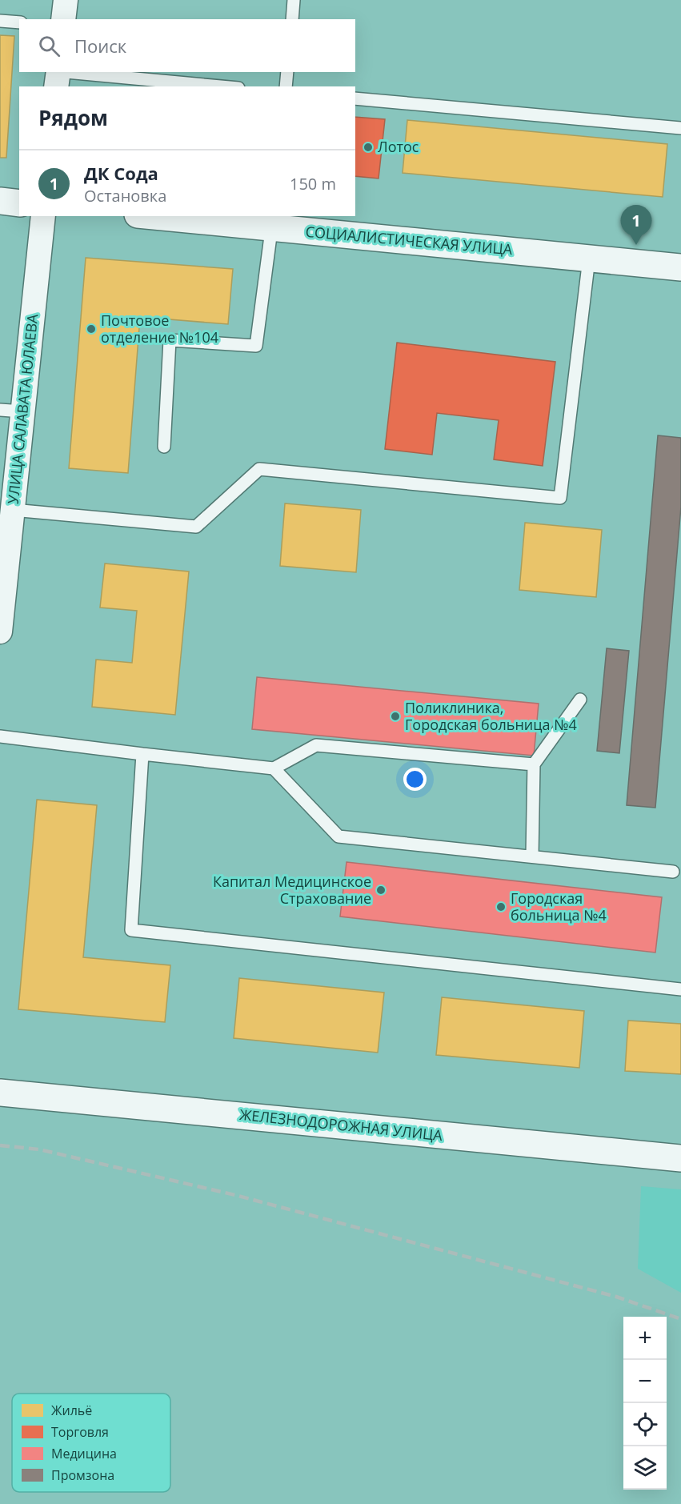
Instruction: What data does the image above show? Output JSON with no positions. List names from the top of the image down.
{
  "streets": {
    "main road": ["СОЦИАЛИСТИЧЕСКАЯ УЛИЦА", "ЖЕЛЕЗНОДОРОЖНАЯ УЛИЦА"],
    "street": ["УЛИЦА САЛАВАТА ЮЛАЕВА"]
  },
  "places": [
    "Лотос",
    "Почтовое отделение №104",
    "Поликлиника, Городская больница №4",
    "Капитал Медицинское Страхование",
    "Городская больница №4"
  ],
  "legend": [
    "Жильё",
    "Торговля",
    "Медицина",
    "Промзона"
  ],
  "page": {
    "search": "Поиск",
    "heading": "Рядом",
    "list": [
      {
        "mark": "1",
        "name": "ДК Сода",
        "note": "Остановка",
        "value": "150 m"
      }
    ],
    "pins": "1",
    "map_buttons": ["+", "−"]
  }
}
